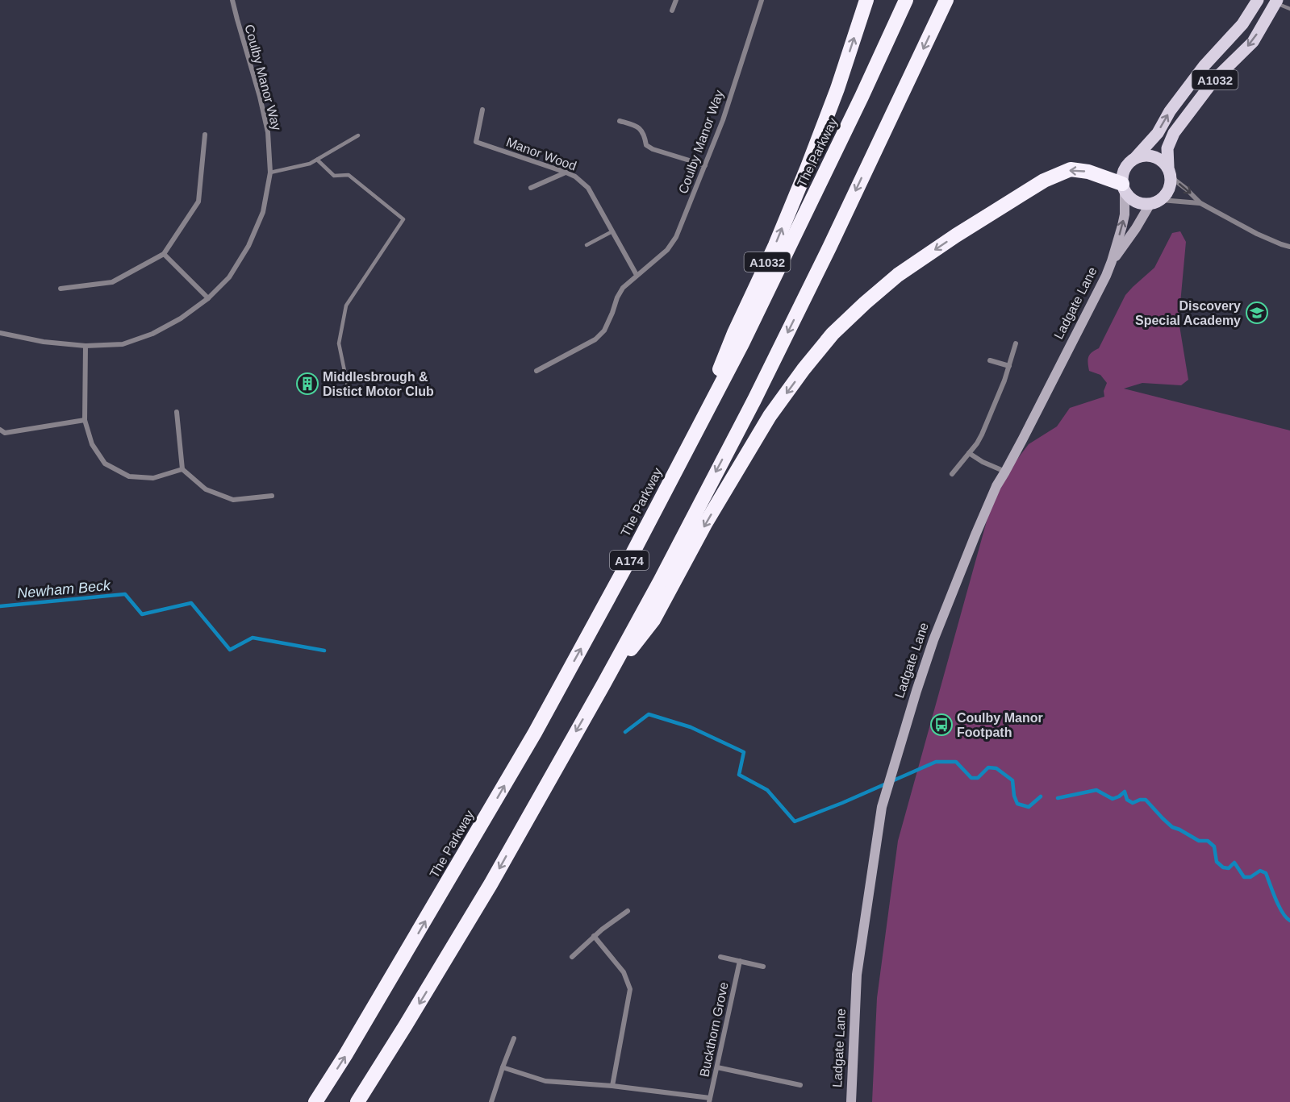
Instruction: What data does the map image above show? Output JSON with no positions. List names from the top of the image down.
{
  "streets": {
    "highway": ["A1032", "The Parkway", "A174"],
    "main road": ["Ladgate Lane"],
    "street": ["Coulby Manor Way", "Manor Wood", "Buckthorn Grove"]
  },
  "crossings": [
    ["Coulby Manor Way", "Manor Wood"],
    ["A1032", "The Parkway"],
    ["A1032", "Ladgate Lane"],
    ["A1032", "A174"],
    ["Ladgate Lane", "A174"]
  ],
  "water": ["Newham Beck"],
  "places": {
    "school or university": ["Discovery Special Academy"],
    "building": ["Middlesbrough & Distict Motor Club"],
    "bus stop": ["Coulby Manor Footpath"]
  }
}
